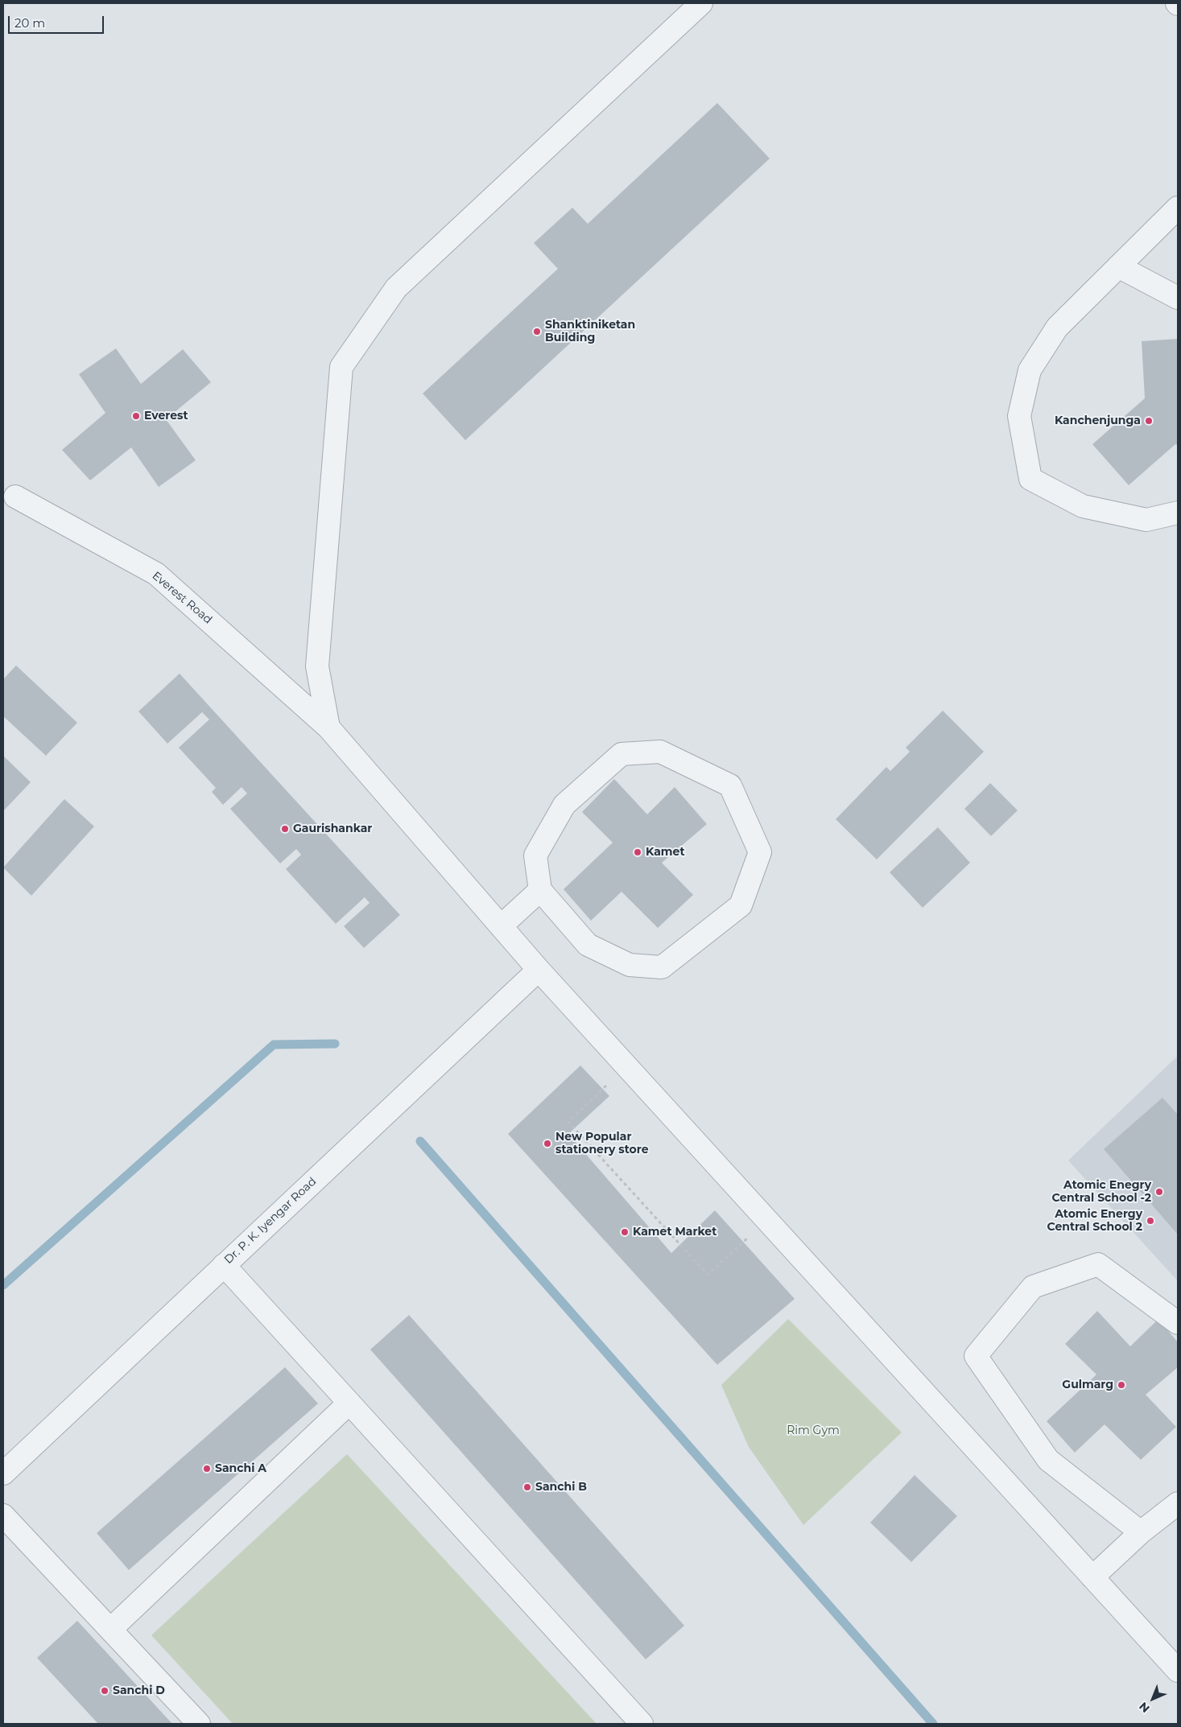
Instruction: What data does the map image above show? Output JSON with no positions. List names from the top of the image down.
{
  "streets": {
    "street": ["Everest Road", "Dr. P. K. Iyengar Road"]
  },
  "crossings": [
    ["Everest Road", "Dr. P. K. Iyengar Road"]
  ],
  "parks": ["Rim Gym"],
  "places": [
    "Shanktiniketan Building",
    "Everest",
    "Kanchenjunga",
    "Gaurishankar",
    "Kamet",
    "New Popular stationery store",
    "Atomic Enegry Central School -2",
    "Atomic Energy Central School 2",
    "Kamet Market",
    "Gulmarg",
    "Sanchi A",
    "Sanchi B",
    "Sanchi D"
  ],
  "scale_bar": "20 m",
  "north": "bottom left"
}
